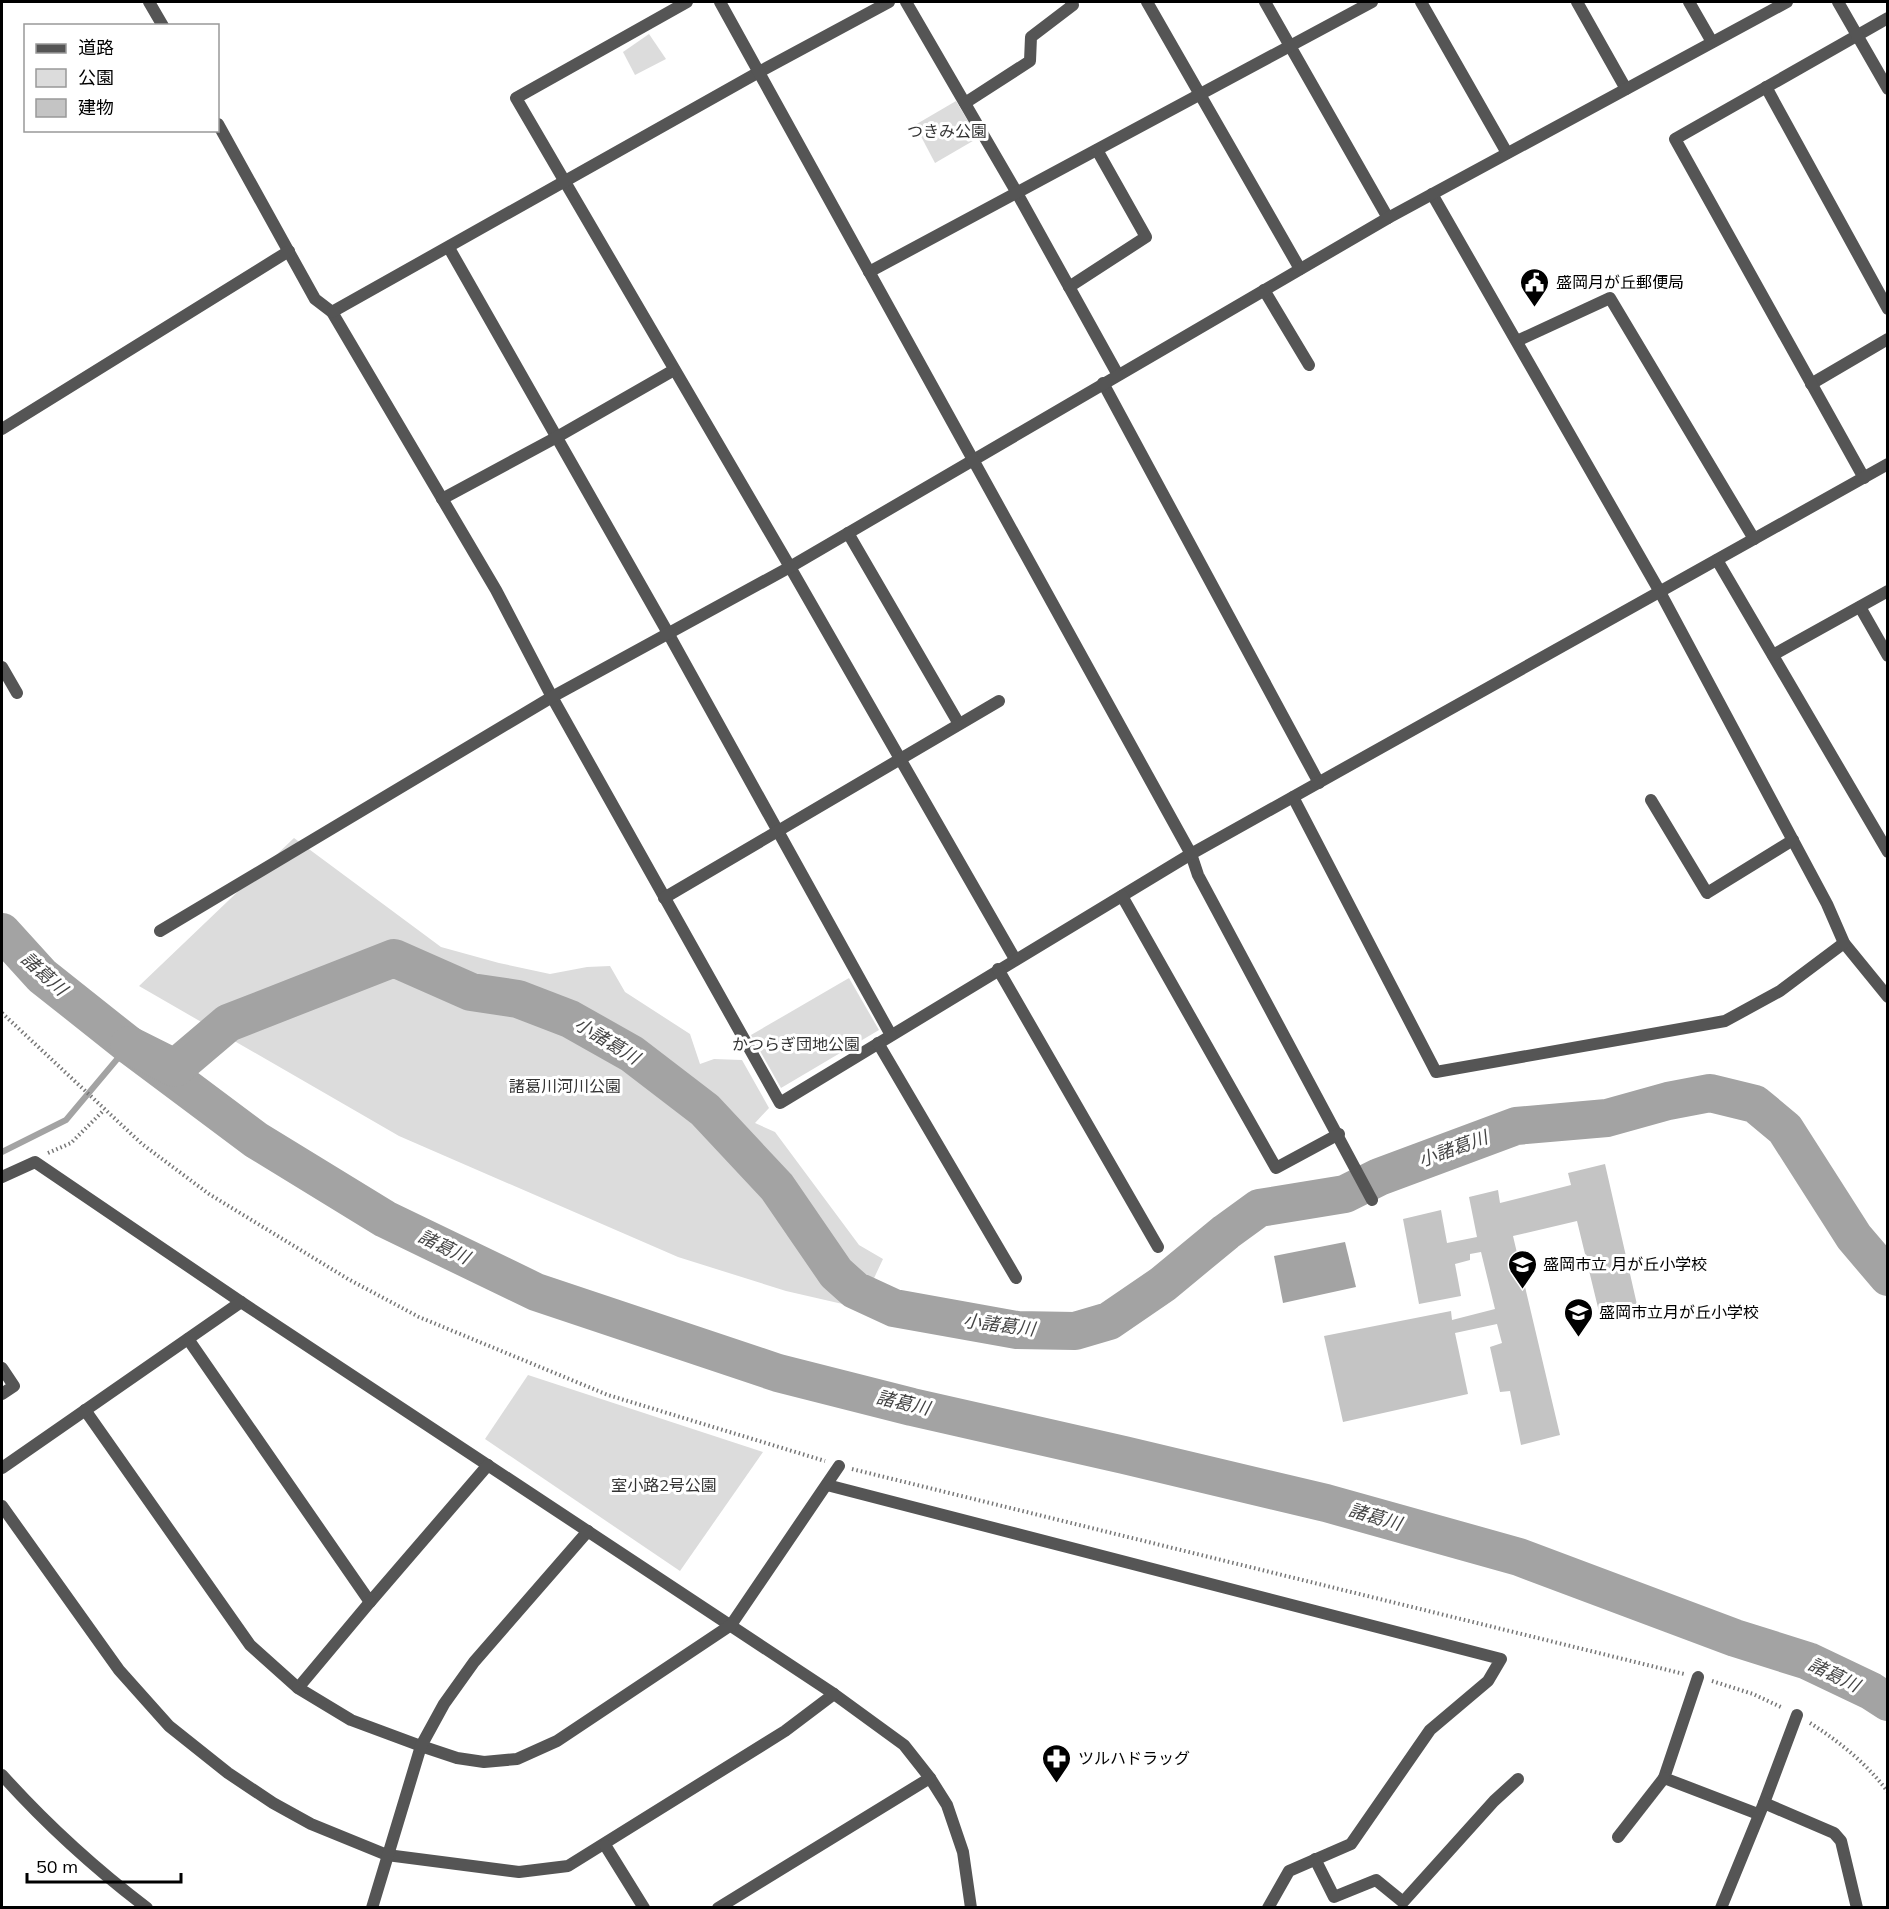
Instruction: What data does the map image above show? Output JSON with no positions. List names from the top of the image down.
{
  "water": ["諸葛川", "小諸葛川"],
  "parks": [
    "つきみ公園",
    "かつらぎ団地公園",
    "諸葛川河川公園",
    "室小路2号公園"
  ],
  "places": {
    "public building": ["盛岡月が丘郵便局"],
    "school or university": ["盛岡市立 月が丘小学校", "盛岡市立月が丘小学校"],
    "pharmacy": ["ツルハドラッグ"]
  },
  "legend": ["道路", "公園", "建物"],
  "scale_bar": "50 m"
}
